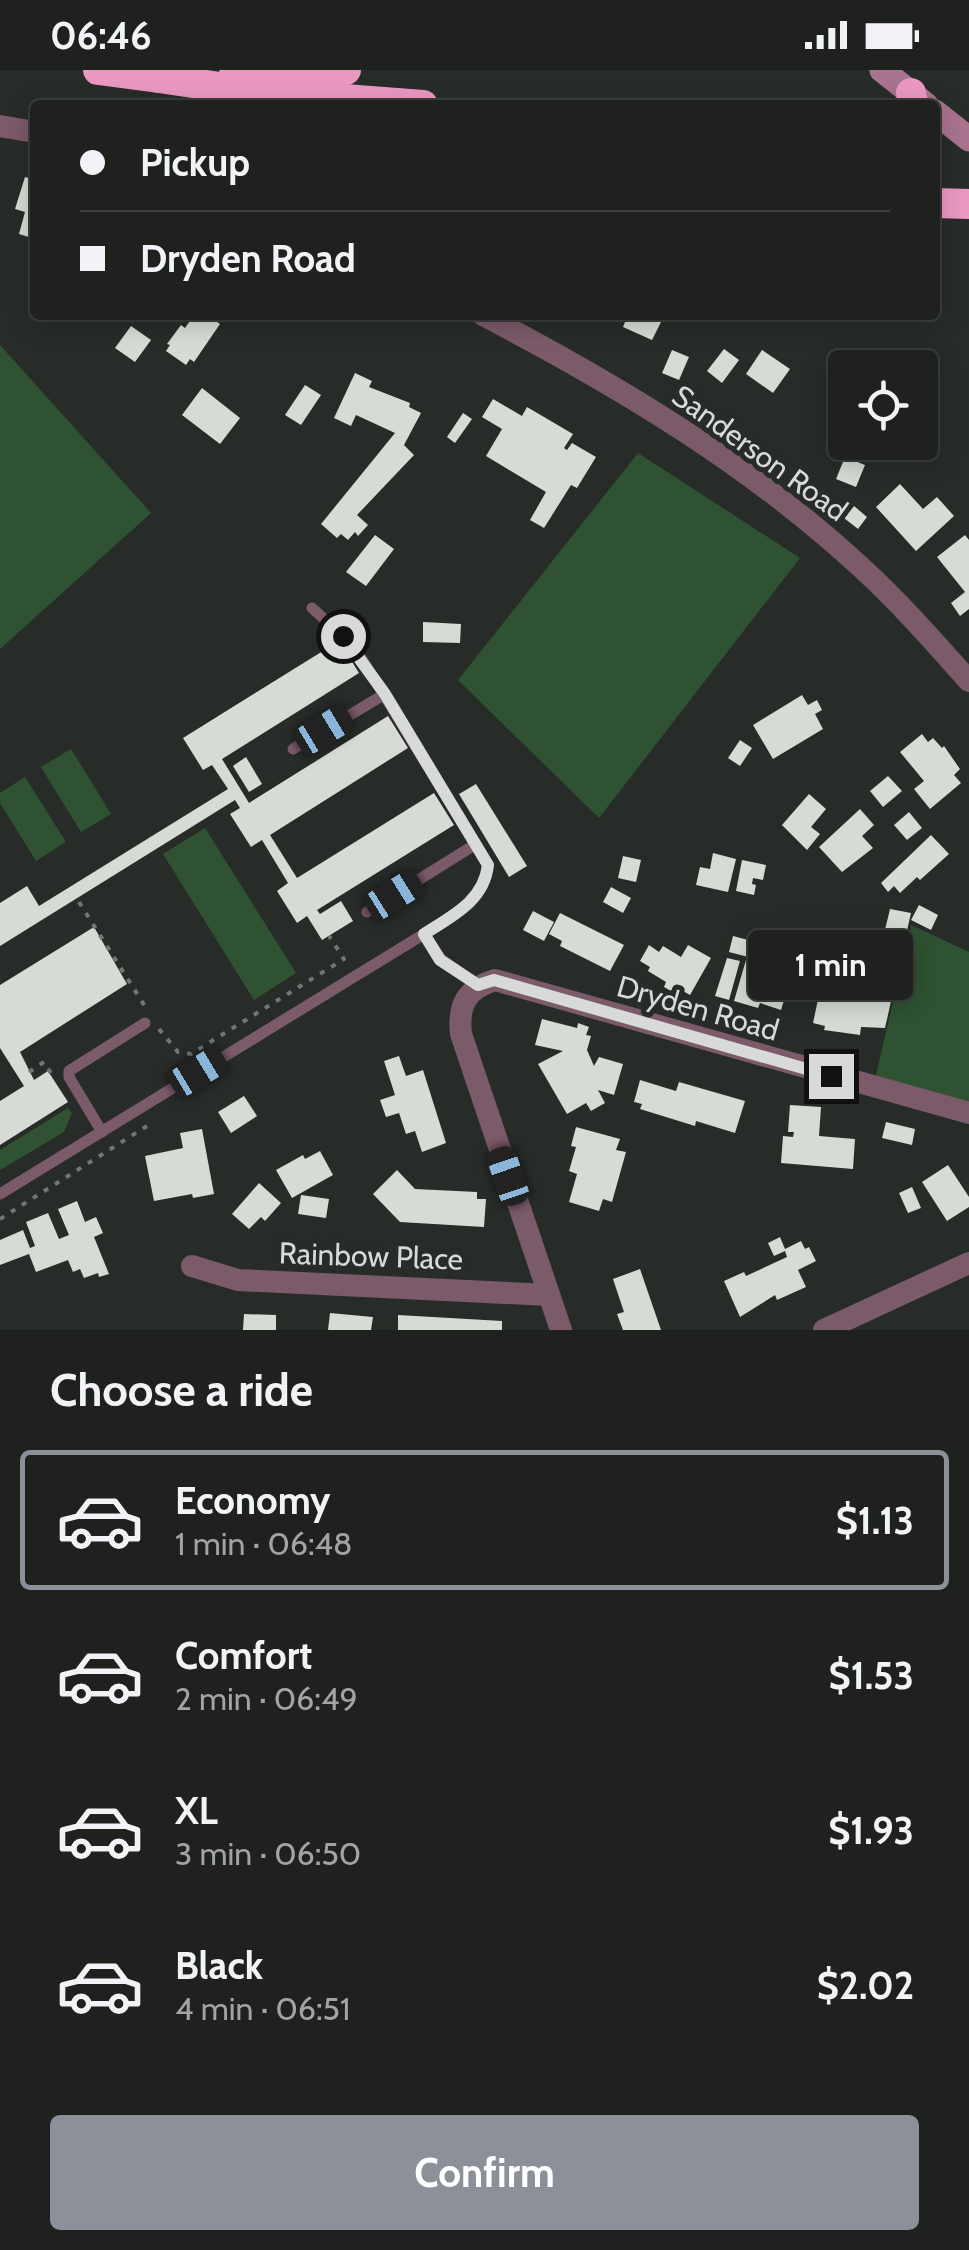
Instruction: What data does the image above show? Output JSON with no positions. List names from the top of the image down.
{
  "streets": {
    "street": ["Sanderson Road", "Dryden Road", "Rainbow Place"]
  },
  "page": {
    "status": "06:46",
    "banner": ["Pickup", "Dryden Road"],
    "bubble": "1 min",
    "heading": "Choose a ride",
    "list": [
      {
        "name": "Economy",
        "note": "1 min · 06:48",
        "value": "$1.13"
      },
      {
        "name": "Comfort",
        "note": "2 min · 06:49",
        "value": "$1.53"
      },
      {
        "name": "XL",
        "note": "3 min · 06:50",
        "value": "$1.93"
      },
      {
        "name": "Black",
        "note": "4 min · 06:51",
        "value": "$2.02"
      }
    ],
    "buttons": "Confirm"
  }
}
